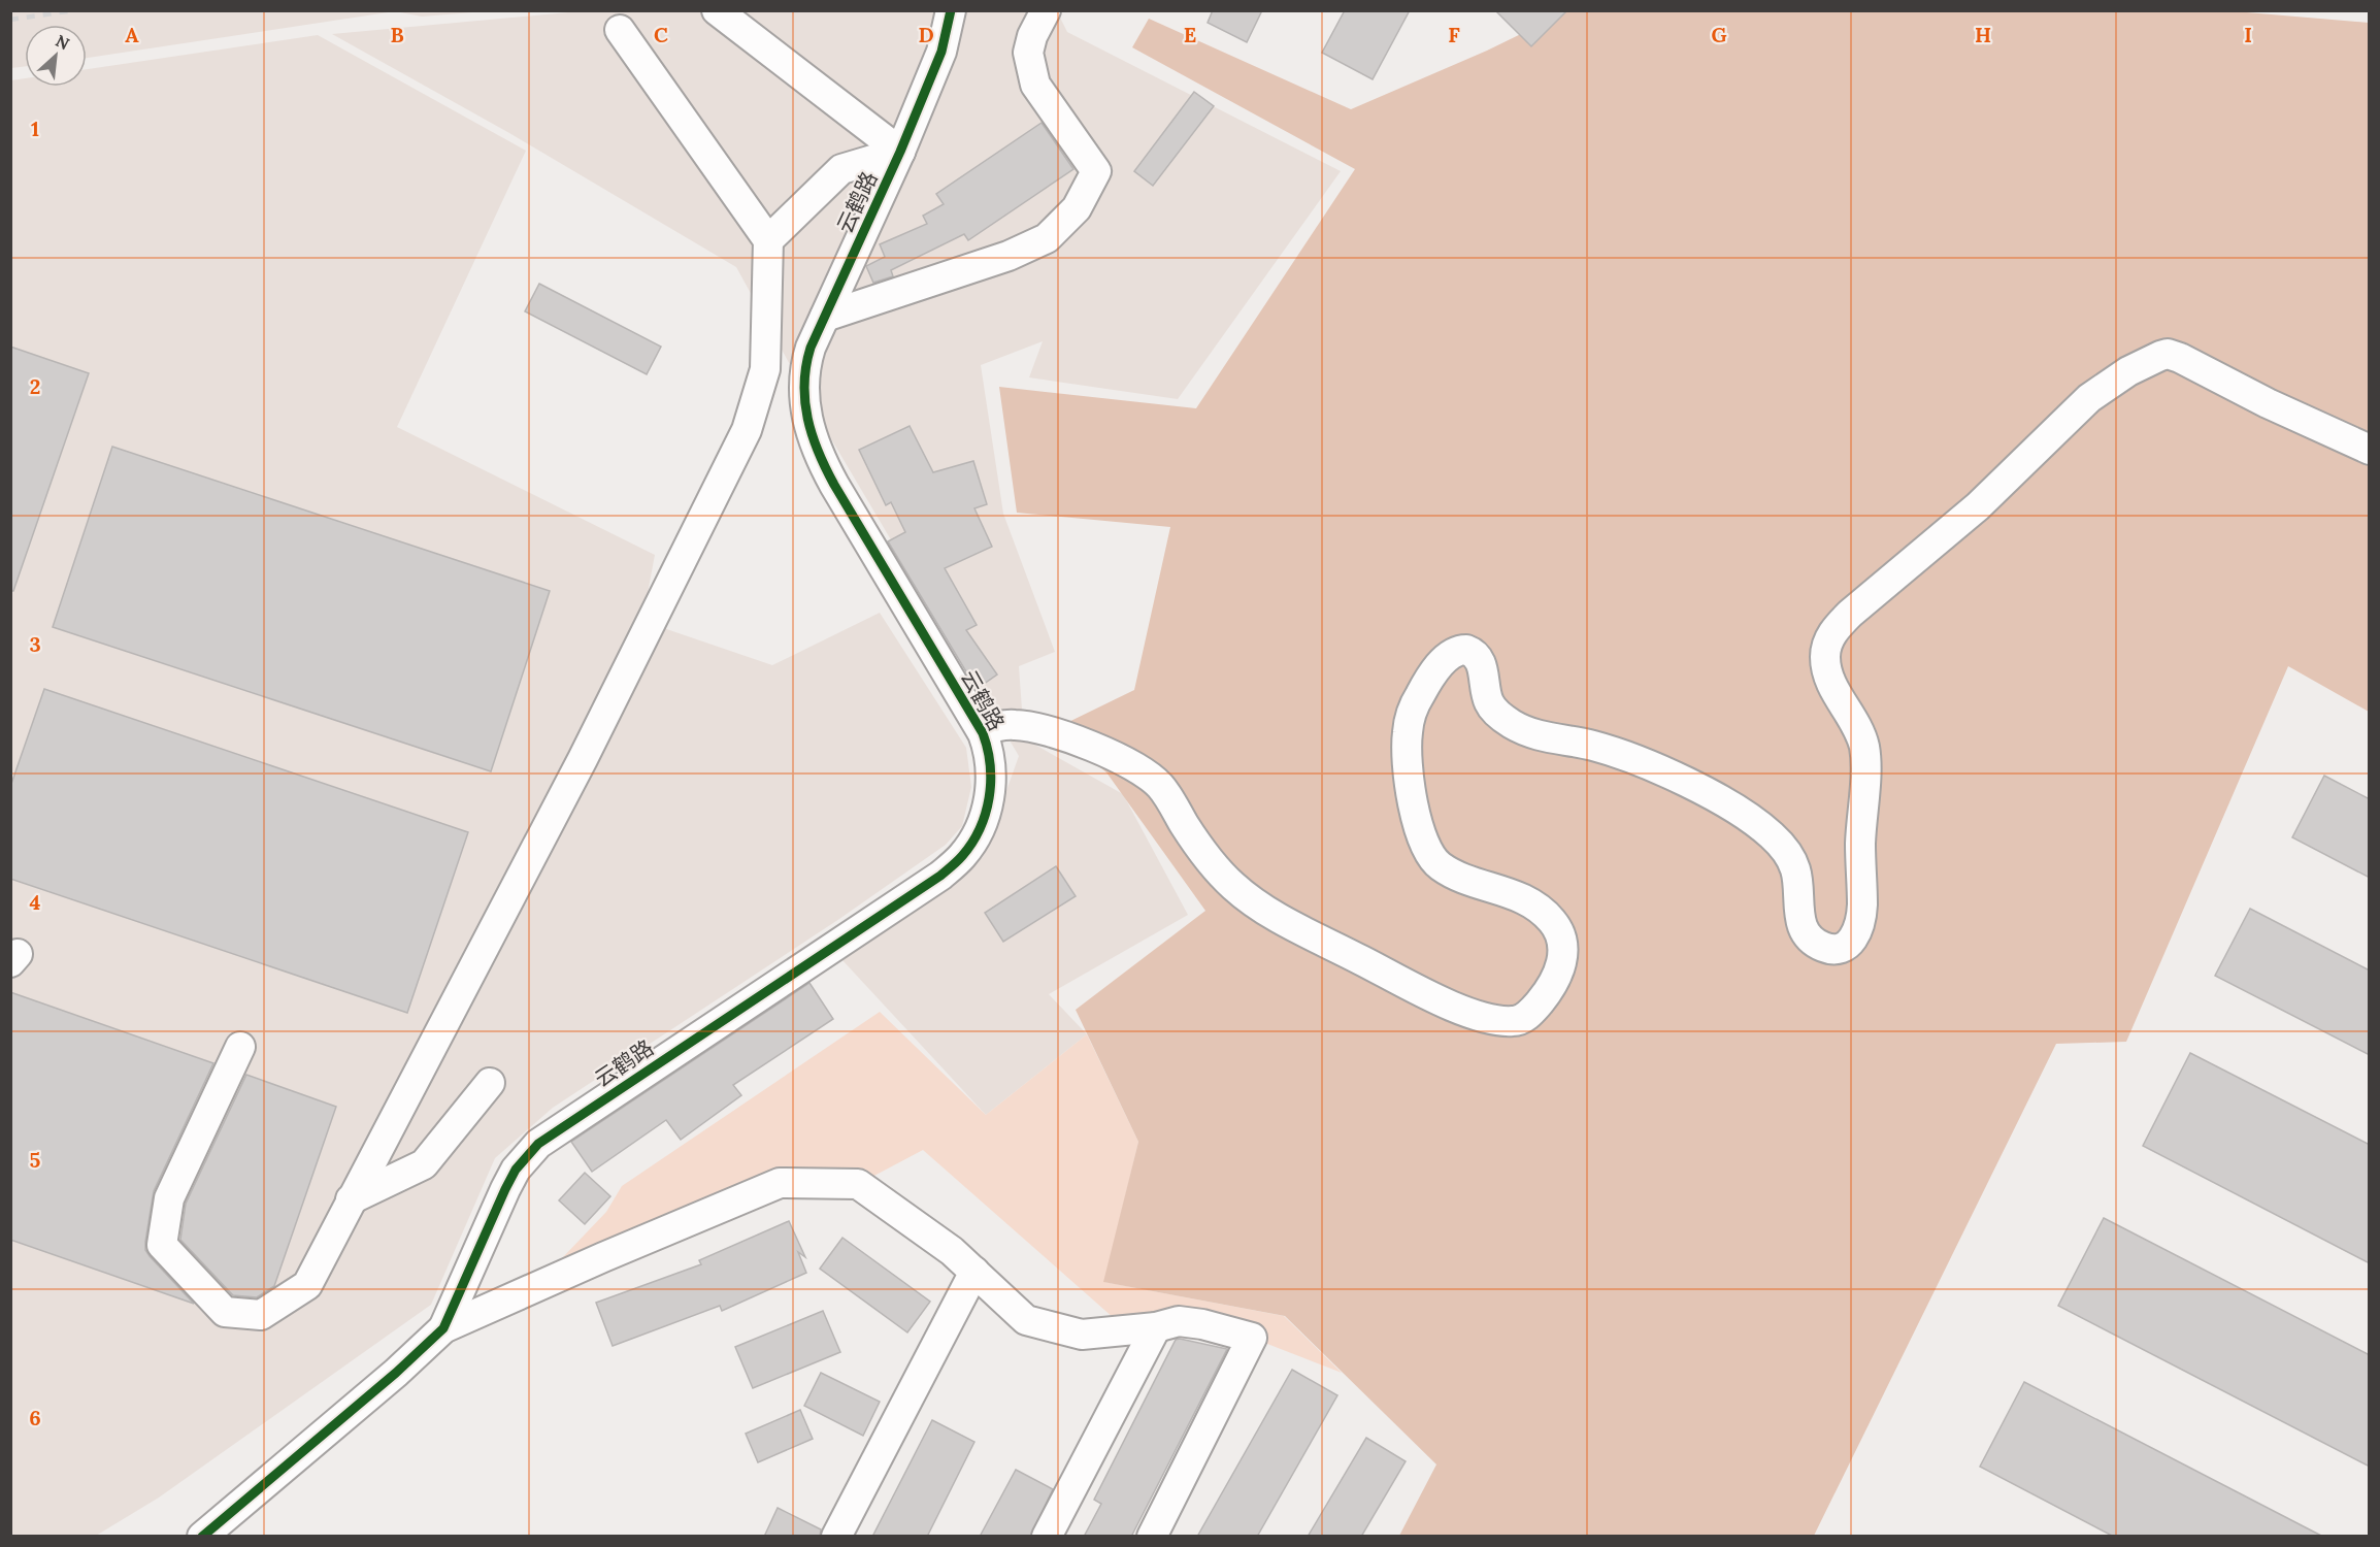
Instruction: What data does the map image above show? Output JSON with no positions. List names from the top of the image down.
{
  "streets": {
    "street": ["云鹤路"]
  },
  "north": "top right",
  "grid": {
    "columns": [
      "A",
      "B",
      "C",
      "D",
      "E",
      "F",
      "G",
      "H",
      "I"
    ],
    "rows": [
      "1",
      "2",
      "3",
      "4",
      "5",
      "6"
    ]
  }
}
